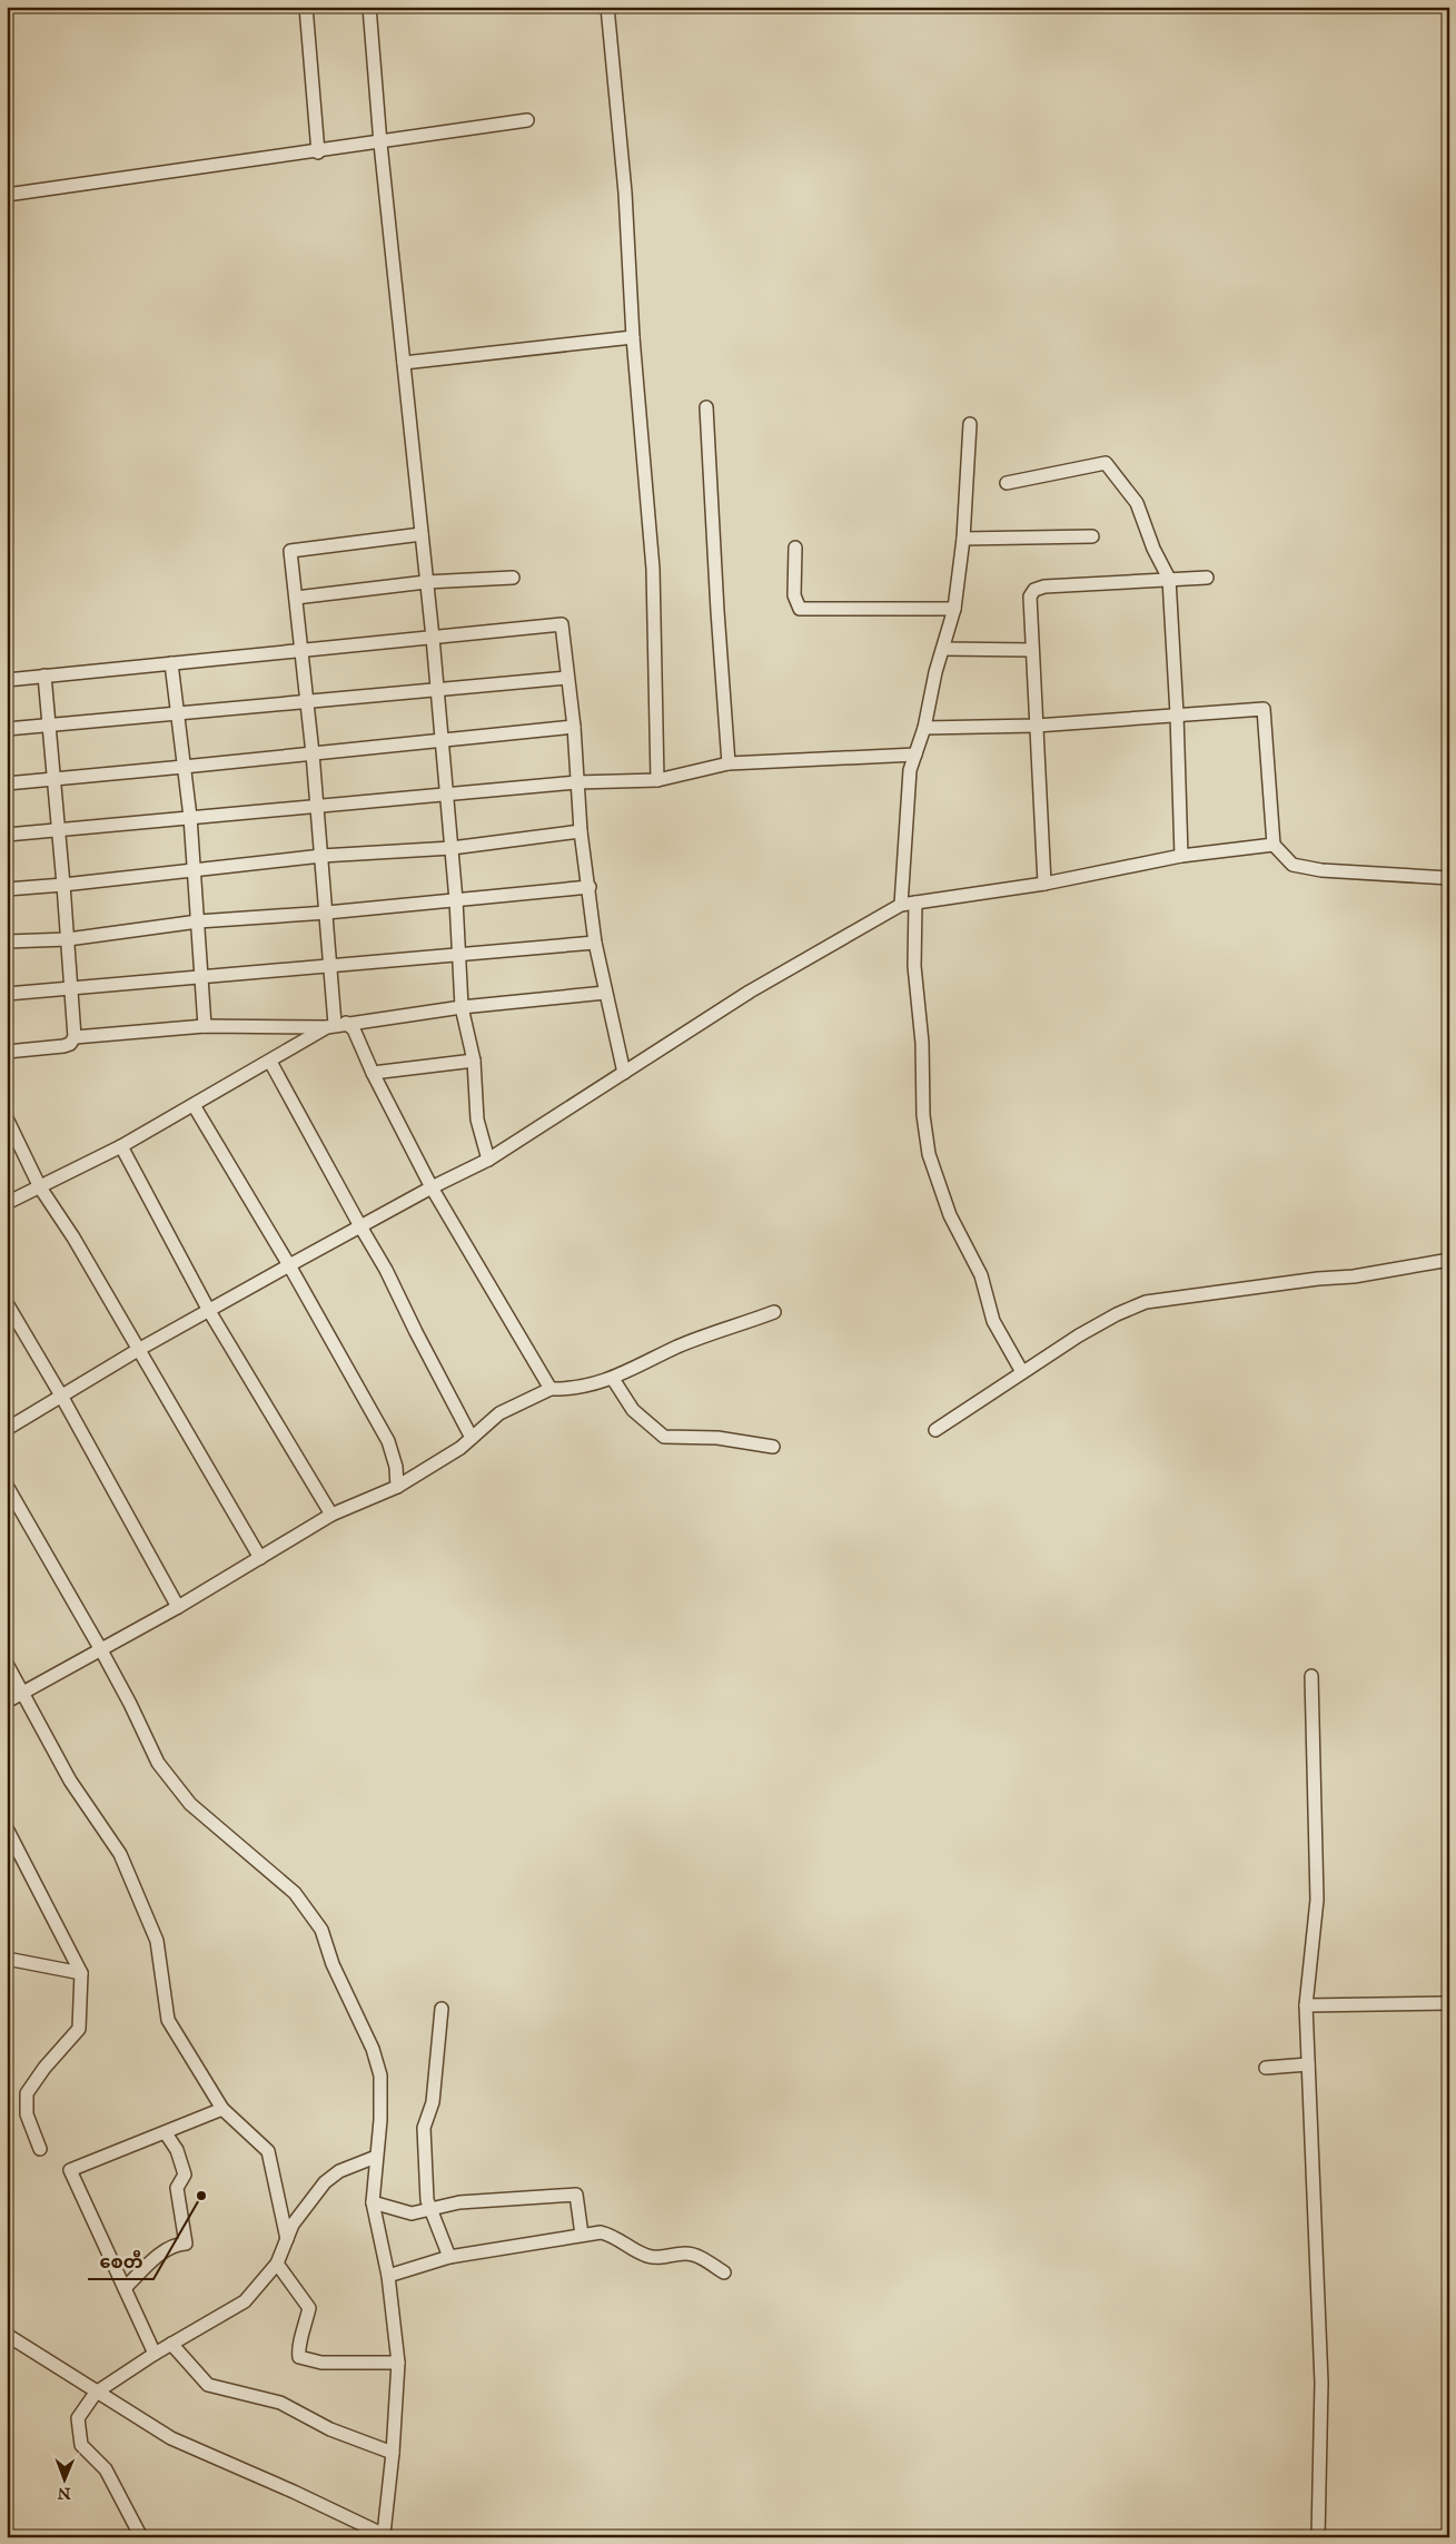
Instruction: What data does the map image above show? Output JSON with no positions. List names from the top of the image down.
{
  "places": ["စေတီ"],
  "north": "bottom"
}
